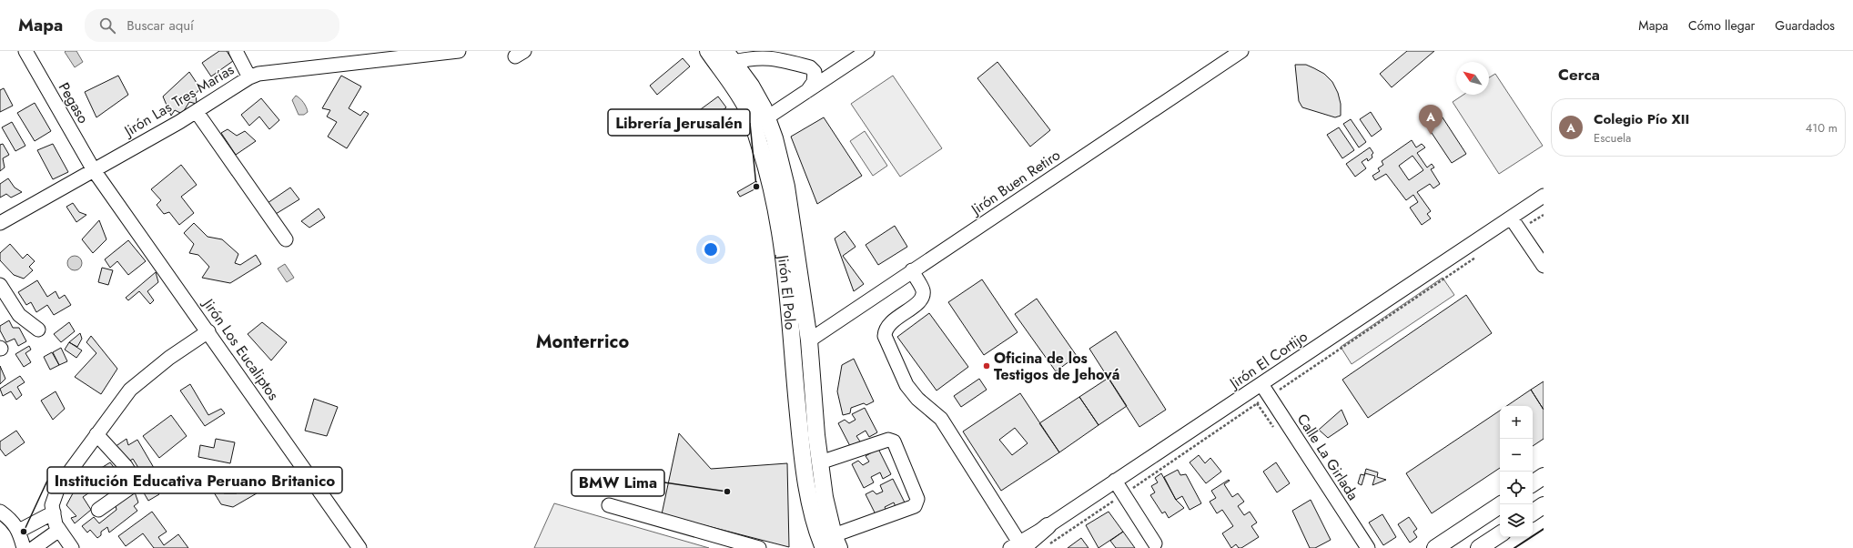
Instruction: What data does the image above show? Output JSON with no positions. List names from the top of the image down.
{
  "streets": {
    "main road": ["Jirón El Polo"],
    "street": [
      "Jirón Las Tres Marías",
      "Pegaso",
      "Jirón Buen Retiro",
      "Jirón Los Eucaliptos",
      "Jirón El Cortijo",
      "Calle La Girlada"
    ]
  },
  "crossings": [
    ["Jirón Las Tres Marías", "Pegaso"],
    ["Jirón Las Tres Marías", "Jirón Los Eucaliptos"],
    ["Pegaso", "Jirón Los Eucaliptos"],
    ["Jirón Buen Retiro", "Jirón El Polo"],
    ["Jirón El Cortijo", "Calle La Girlada"]
  ],
  "districts": ["Monterrico"],
  "places": [
    "Librería Jerusalén",
    "Oficina de los Testigos de Jehová",
    "BMW Lima",
    "Institución Educativa Peruano Britanico"
  ],
  "north": "top left",
  "page": {
    "header": "Mapa",
    "search": "Buscar aquí",
    "nav": ["Mapa", "Cómo llegar", "Guardados"],
    "heading": "Cerca",
    "list": [
      {
        "mark": "A",
        "name": "Colegio Pío XII",
        "note": "Escuela",
        "value": "410 m"
      }
    ],
    "pins": "A",
    "map_buttons": ["+", "−"]
  }
}
